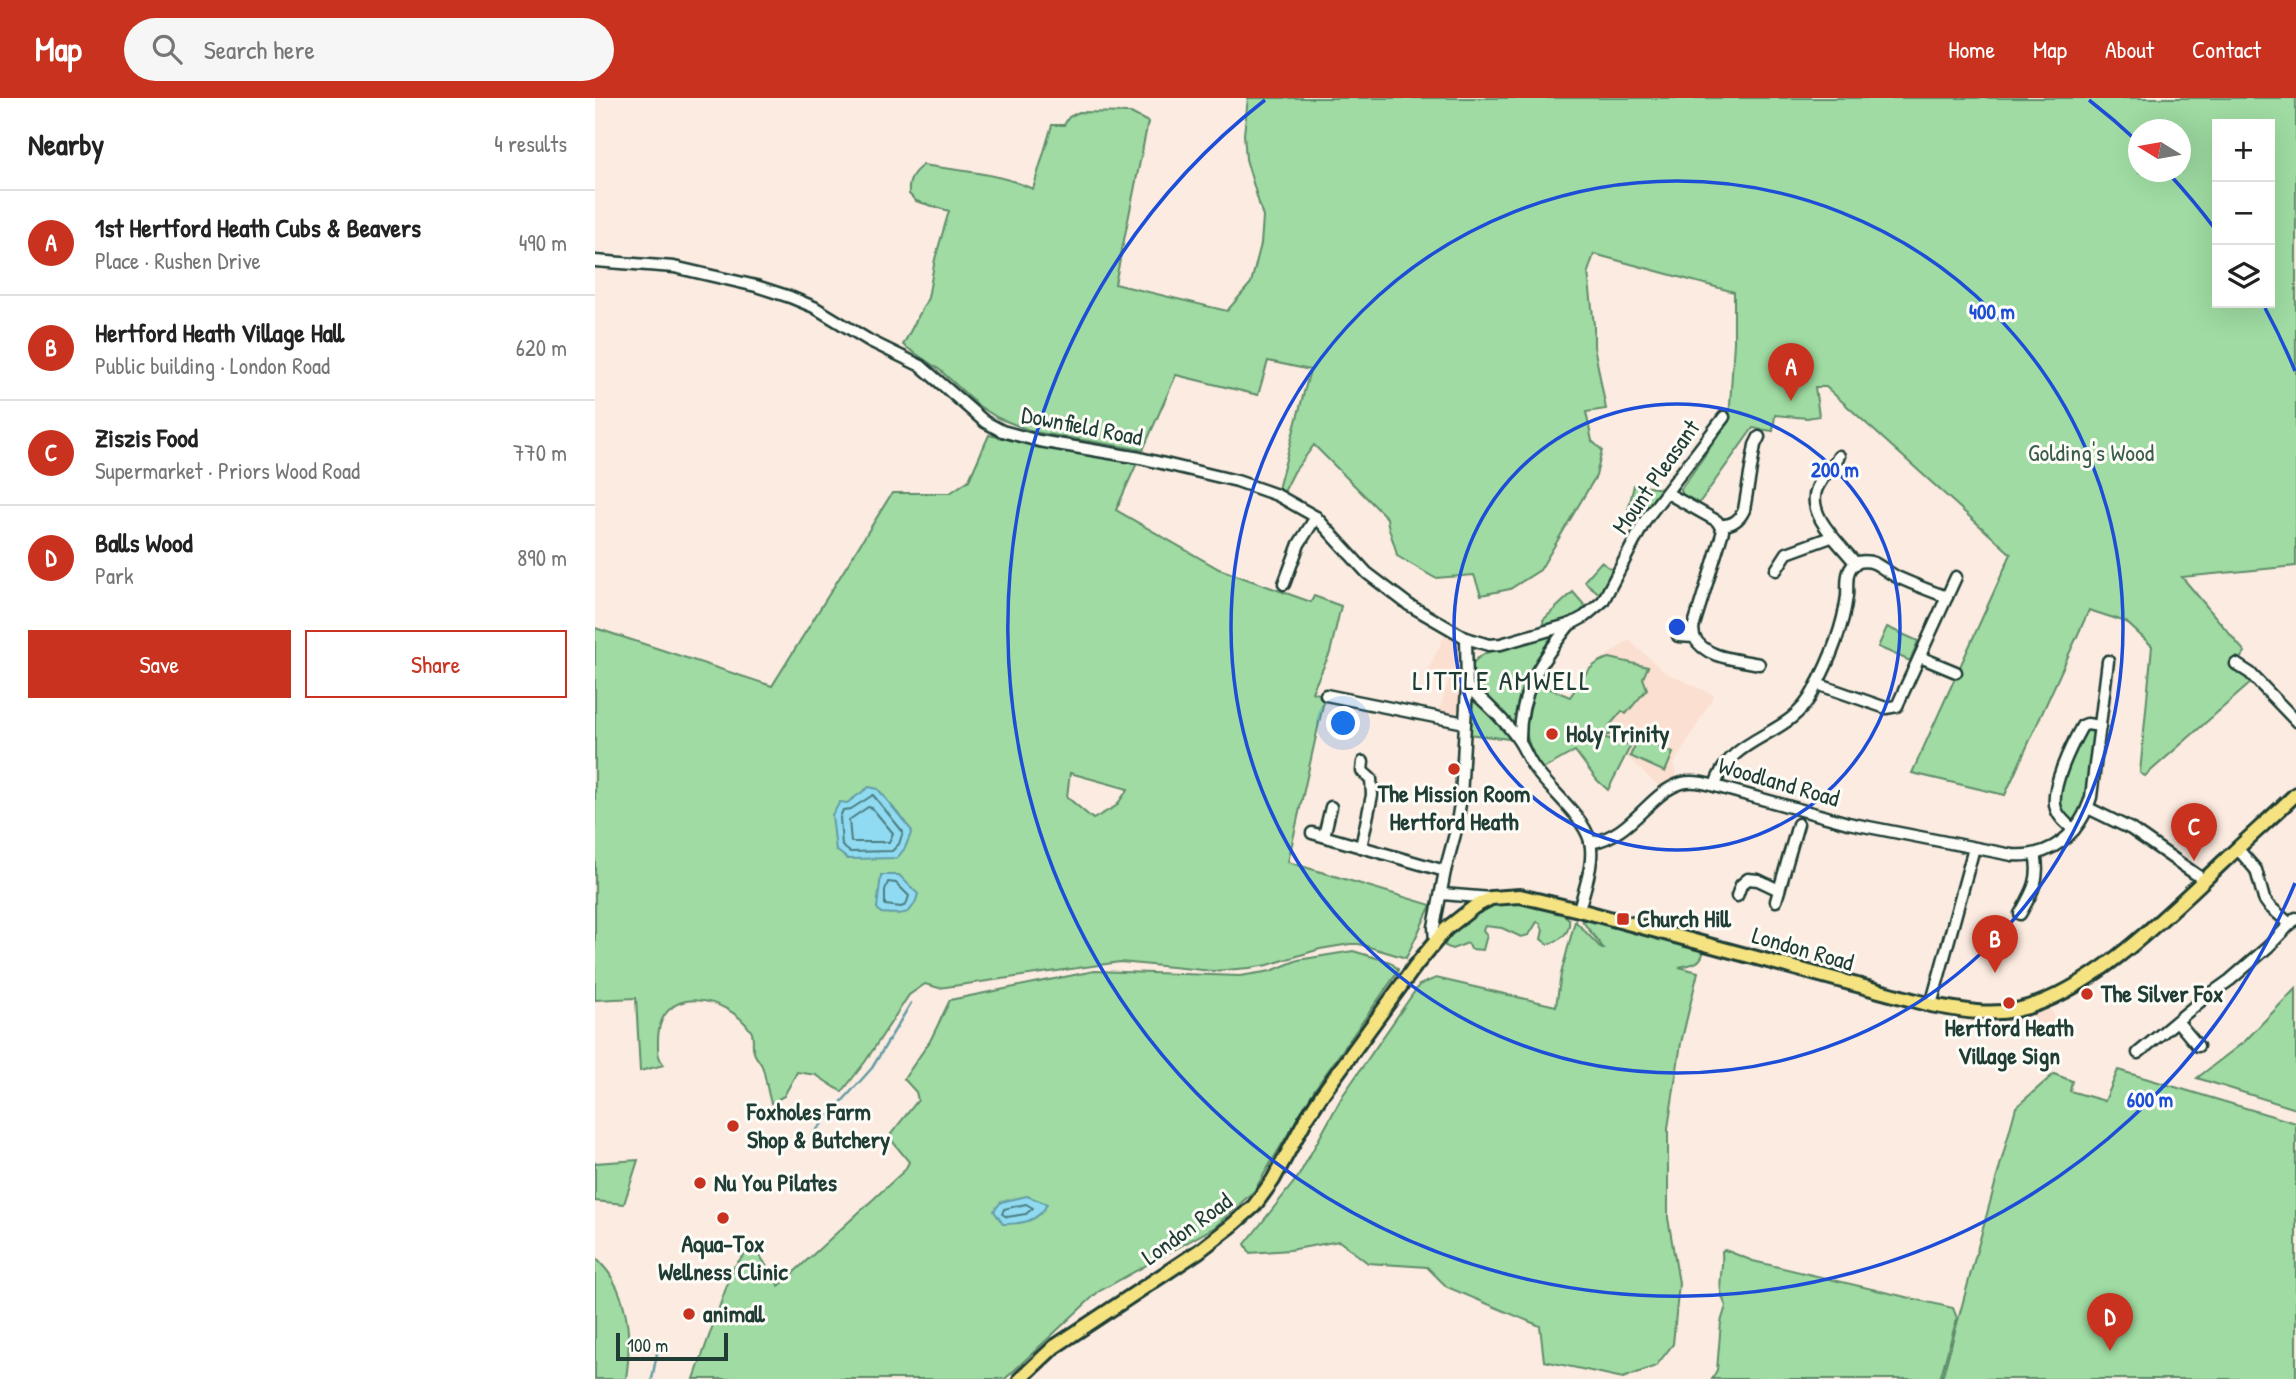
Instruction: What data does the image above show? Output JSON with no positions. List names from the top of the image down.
{
  "streets": {
    "main road": ["London Road"],
    "street": ["Downfield Road", "Mount Pleasant", "Woodland Road"]
  },
  "crossings": [
    ["Downfield Road", "Mount Pleasant"]
  ],
  "districts": ["LITTLE AMWELL"],
  "parks": ["Golding's Wood"],
  "places": {
    "other": [
      "Holy Trinity",
      "The Mission Room Hertford Heath",
      "The Silver Fox",
      "Hertford Heath Village Sign",
      "Foxholes Farm Shop & Butchery",
      "Nu You Pilates",
      "Aqua-Tox Wellness Clinic",
      "animall"
    ],
    "transit": ["Church Hill"]
  },
  "scale_bar": "100 m",
  "north": "left",
  "page": {
    "header": "Map",
    "search": "Search here",
    "nav": [
      "Home",
      "Map",
      "About",
      "Contact"
    ],
    "heading": ["Nearby", "4 results"],
    "map_buttons": ["+", "−"],
    "list": [
      {
        "mark": "A",
        "name": "1st Hertford Heath Cubs & Beavers",
        "note": "Place · Rushen Drive",
        "value": "490 m"
      },
      {
        "mark": "B",
        "name": "Hertford Heath Village Hall",
        "note": "Public building · London Road",
        "value": "620 m"
      },
      {
        "mark": "C",
        "name": "Ziszis Food",
        "note": "Supermarket · Priors Wood Road",
        "value": "770 m"
      },
      {
        "mark": "D",
        "name": "Balls Wood",
        "note": "Park",
        "value": "890 m"
      }
    ],
    "pins": [
      "A",
      "C",
      "B",
      "D"
    ],
    "buttons": ["Save", "Share"],
    "scale": "100 m"
  },
  "rings": ["400 m", "200 m", "600 m"]
}
